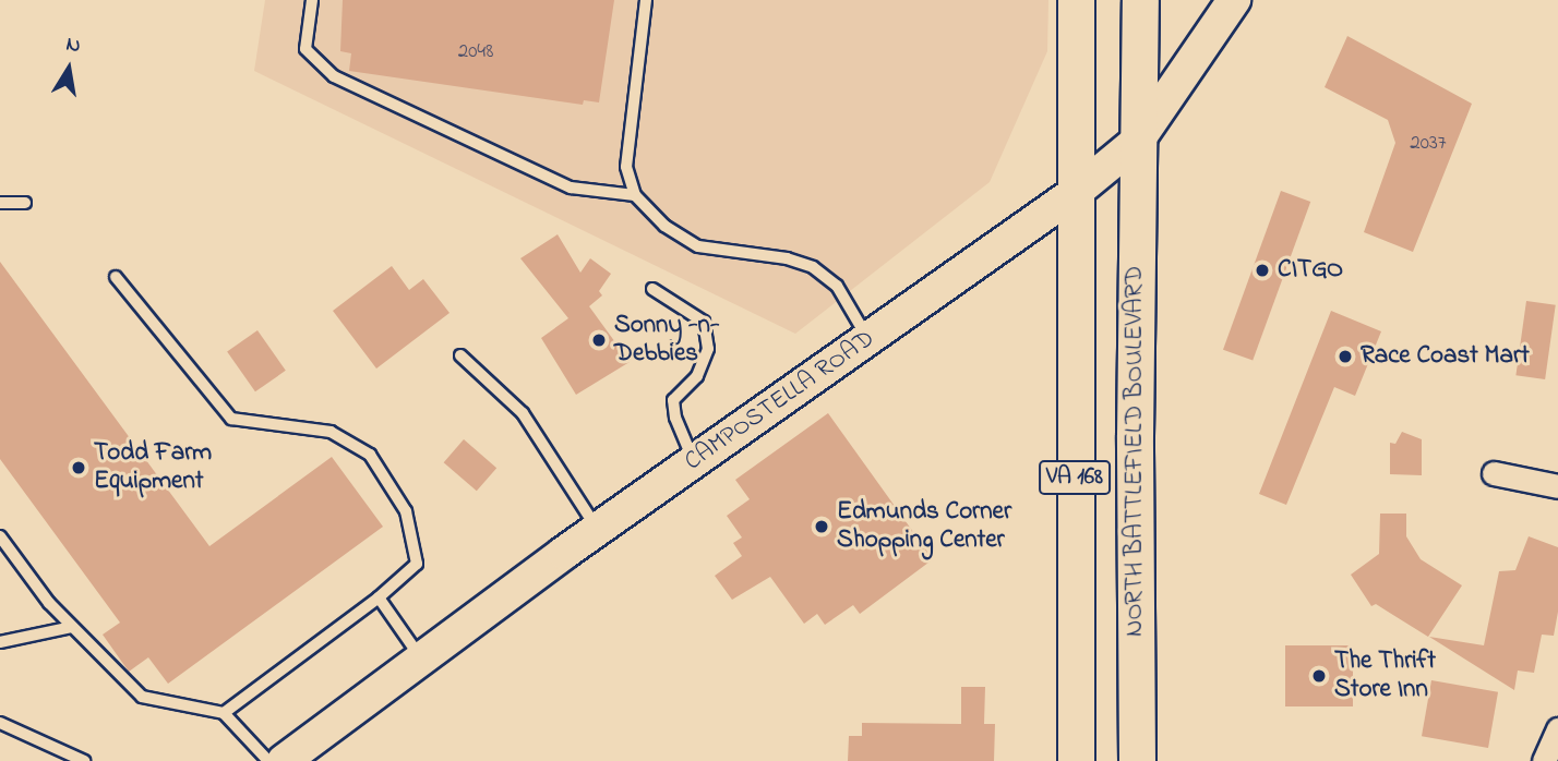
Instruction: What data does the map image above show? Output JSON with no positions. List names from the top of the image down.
{
  "streets": {
    "main road": ["CAMPOSTELLA ROAD", "NORTH BATTLEFIELD BOULEVARD", "VA 168"]
  },
  "crossings": [
    ["CAMPOSTELLA ROAD", "NORTH BATTLEFIELD BOULEVARD"],
    ["CAMPOSTELLA ROAD", "VA 168"],
    ["NORTH BATTLEFIELD BOULEVARD", "VA 168"]
  ],
  "places": [
    "CITGO",
    "Sonny -n- Debbies",
    "Race Coast Mart",
    "Todd Farm Equipment",
    "Edmunds Corner Shopping Center",
    "The Thrift Store Inn"
  ],
  "house_numbers": ["2048", "2037"],
  "north": "top"
}
